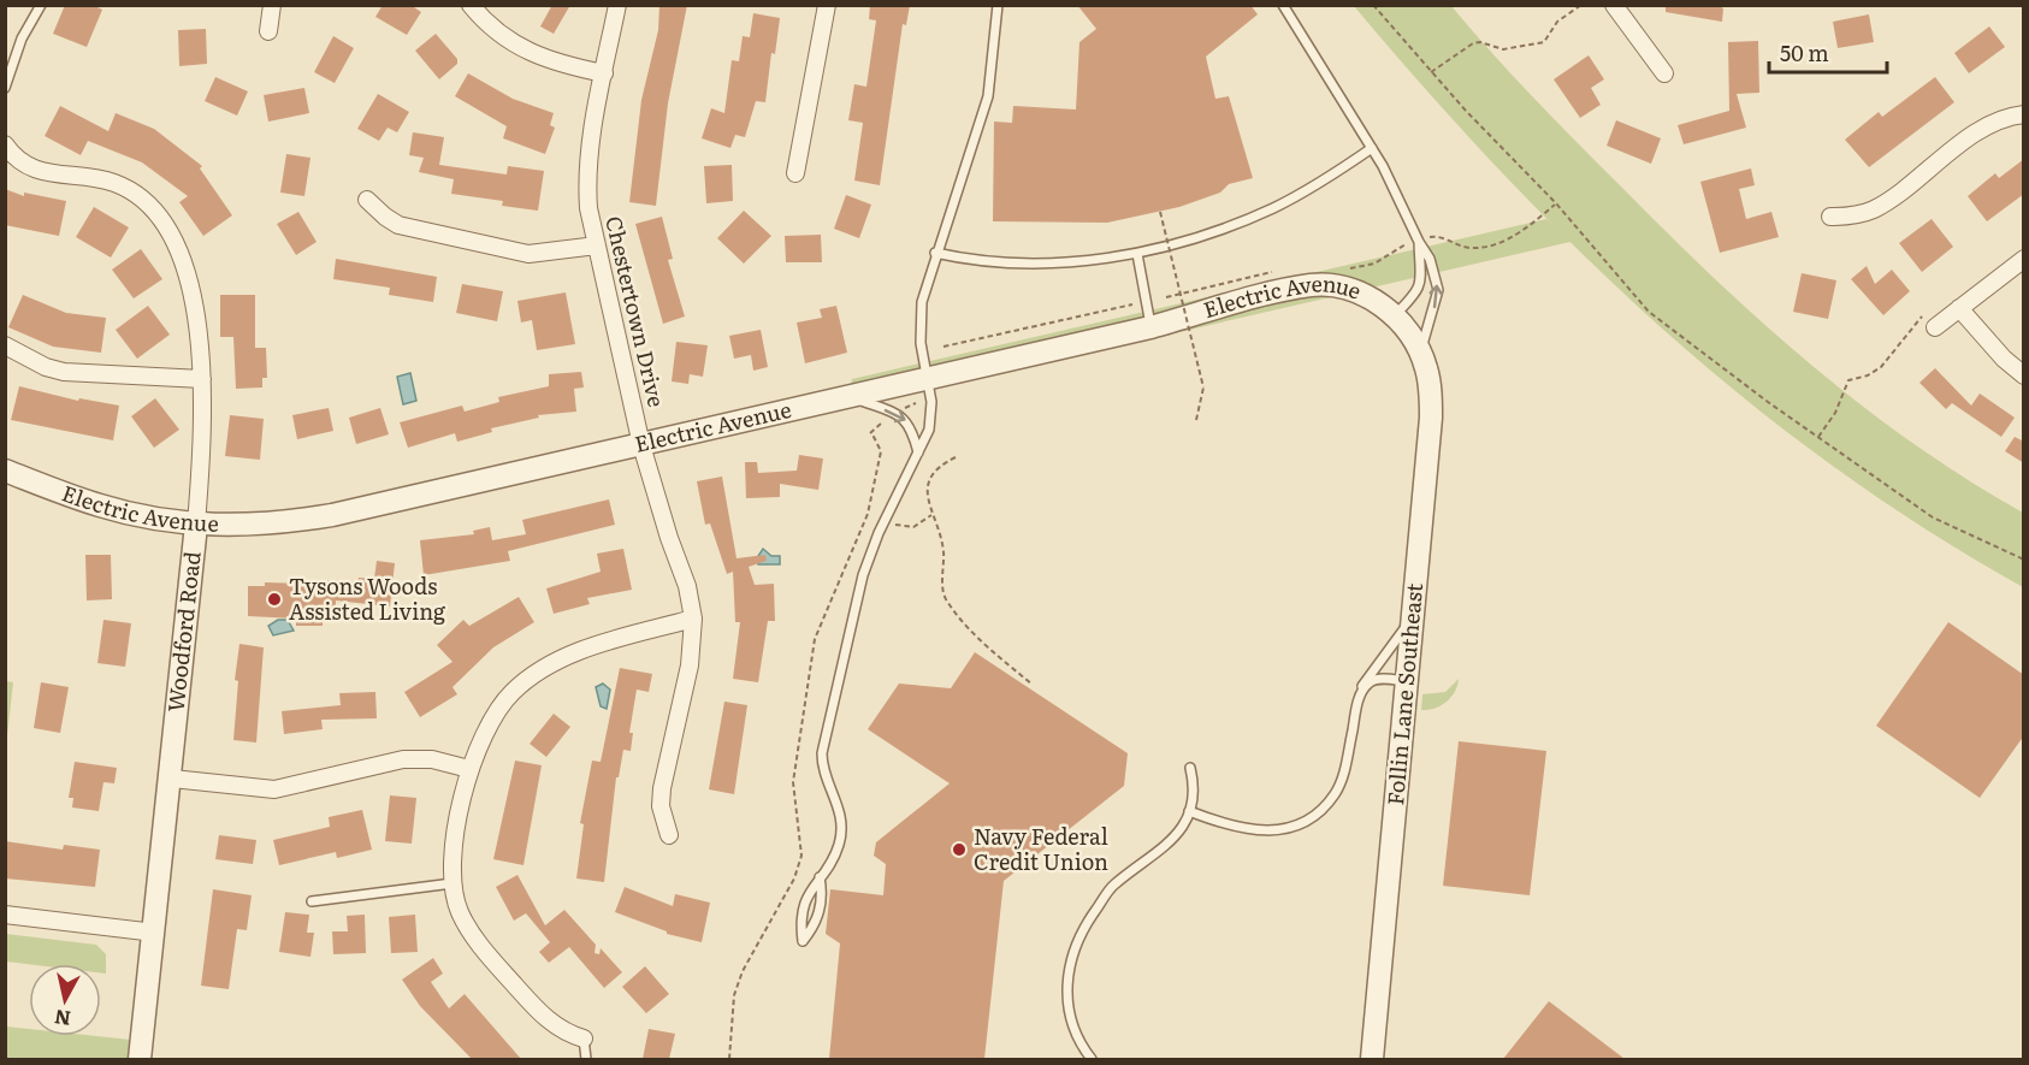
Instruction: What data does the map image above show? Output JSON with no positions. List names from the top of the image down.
{
  "streets": {
    "street": [
      "Electric Avenue",
      "Chestertown Drive",
      "Woodford Road",
      "Follin Lane Southeast"
    ]
  },
  "crossings": [
    ["Electric Avenue", "Chestertown Drive"],
    ["Electric Avenue", "Woodford Road"],
    ["Electric Avenue", "Follin Lane Southeast"]
  ],
  "places": ["Tysons Woods Assisted Living", "Navy Federal Credit Union"],
  "scale_bar": "50 m",
  "north": "bottom"
}
